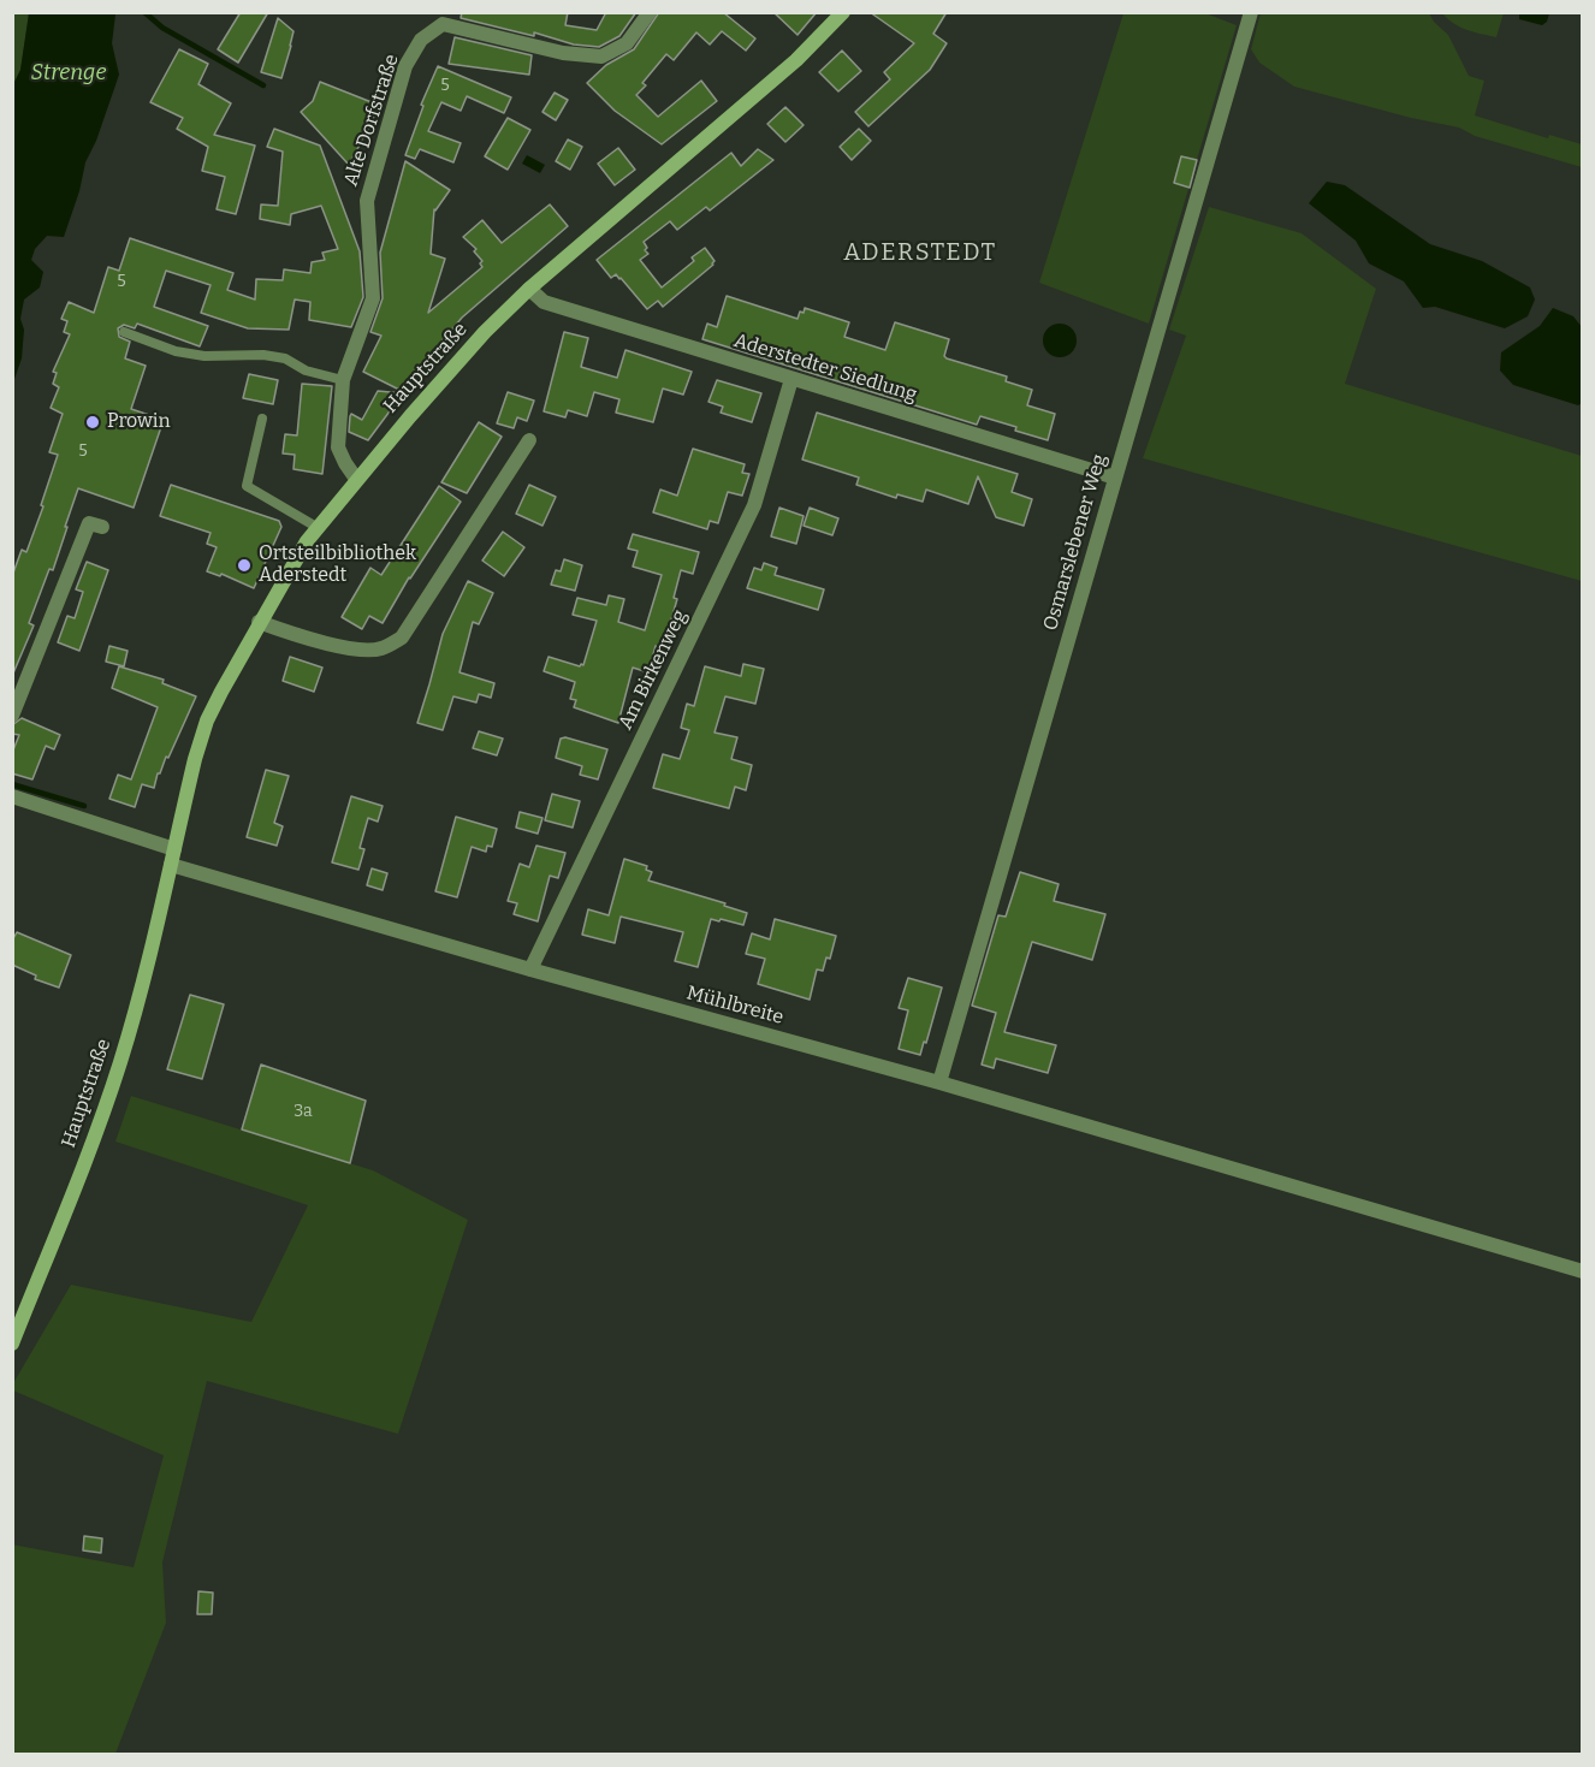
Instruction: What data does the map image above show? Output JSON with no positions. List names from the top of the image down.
{
  "streets": {
    "main road": ["Hauptstraße"],
    "street": [
      "Alte Dorfstraße",
      "Aderstedter Siedlung",
      "Osmarslebener Weg",
      "Am Birkenweg",
      "Mühlbreite"
    ]
  },
  "crossings": [
    ["Alte Dorfstraße", "Hauptstraße"],
    ["Hauptstraße", "Aderstedter Siedlung"],
    ["Hauptstraße", "Mühlbreite"],
    ["Aderstedter Siedlung", "Osmarslebener Weg"],
    ["Aderstedter Siedlung", "Am Birkenweg"],
    ["Osmarslebener Weg", "Mühlbreite"],
    ["Am Birkenweg", "Mühlbreite"]
  ],
  "districts": ["ADERSTEDT"],
  "water": ["Strenge"],
  "places": ["Prowin", "Ortsteilbibliothek Aderstedt"],
  "house_numbers": [
    "5",
    "5",
    "5",
    "3a"
  ]
}
